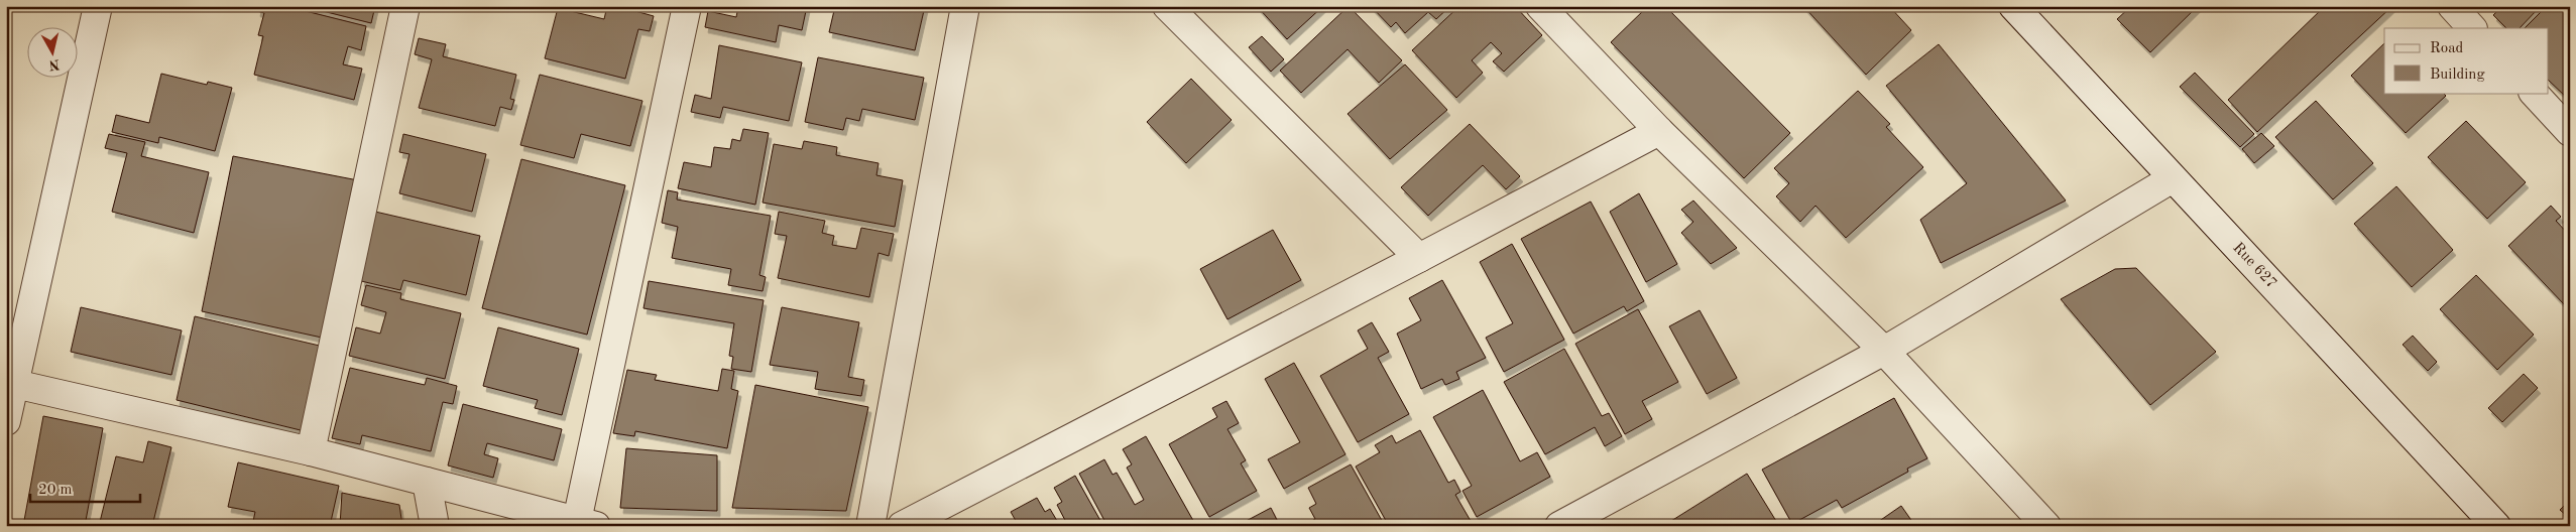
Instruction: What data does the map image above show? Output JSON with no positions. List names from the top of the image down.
{
  "streets": {
    "street": ["Rue 627"]
  },
  "legend": ["Road", "Building"],
  "scale_bar": "20 m",
  "north": "bottom"
}
